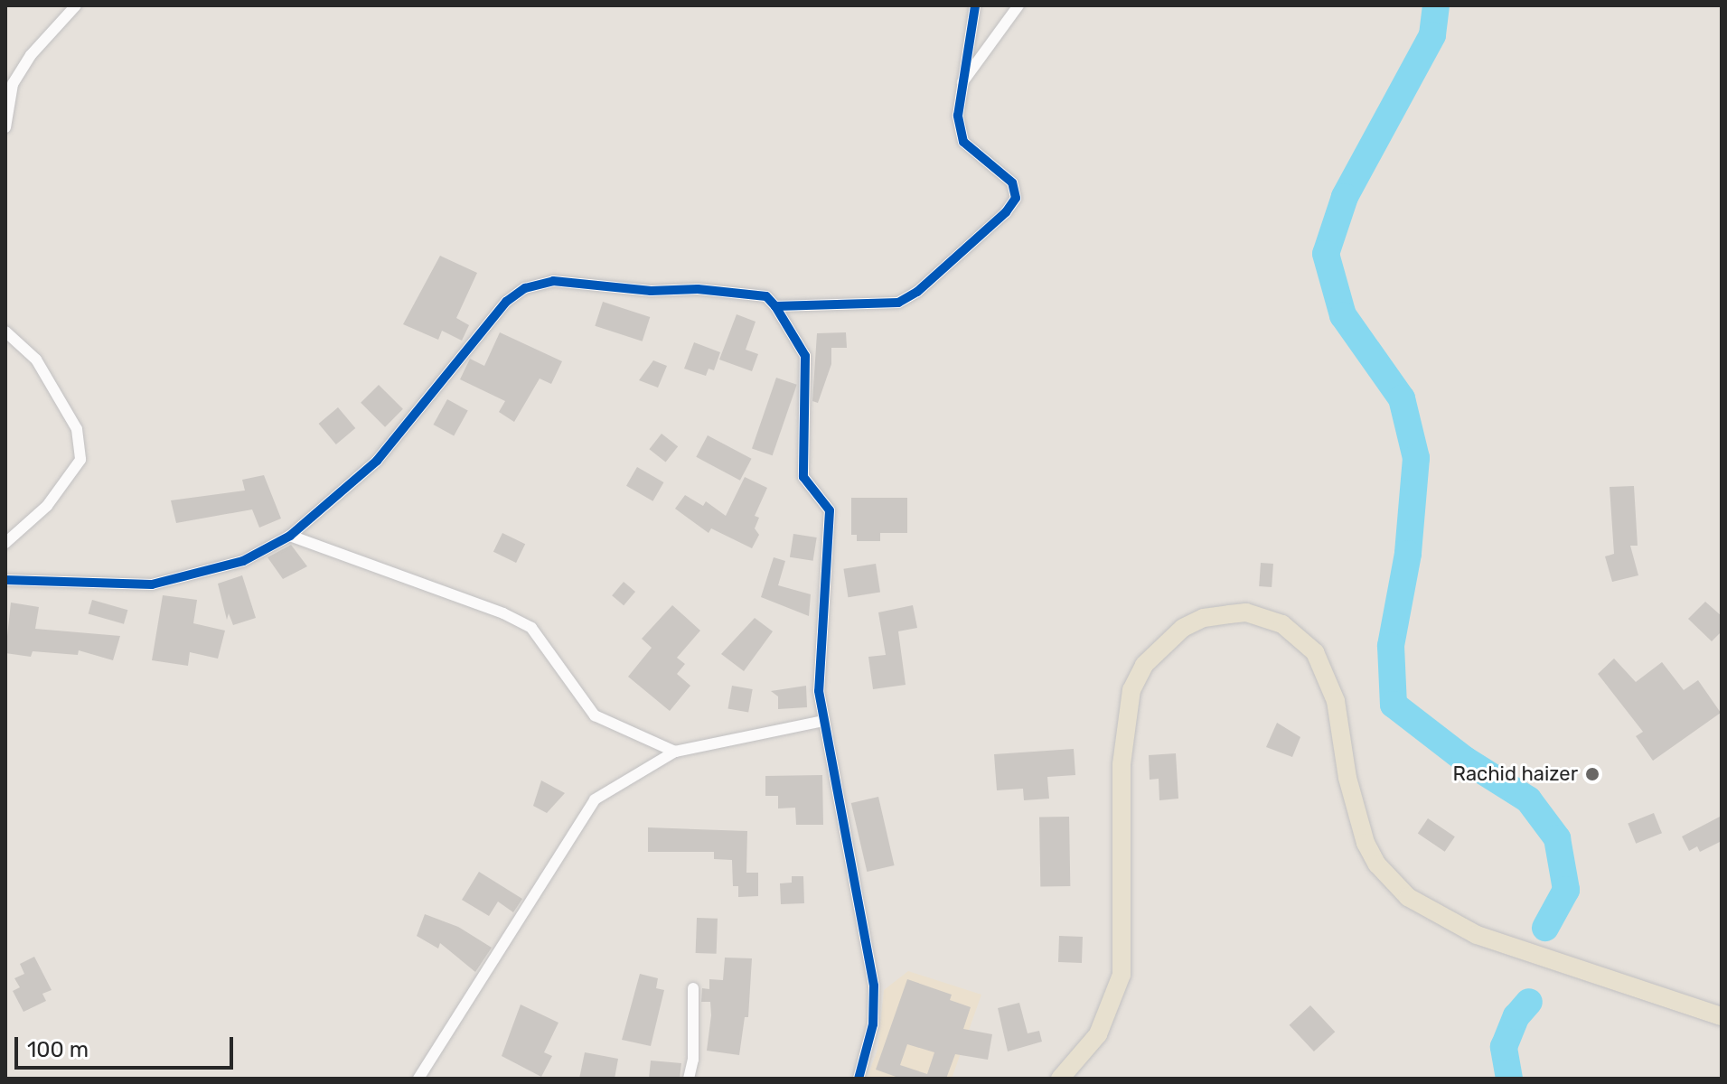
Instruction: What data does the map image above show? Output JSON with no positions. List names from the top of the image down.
{
  "places": ["Rachid haizer"],
  "scale_bar": "100 m"
}
